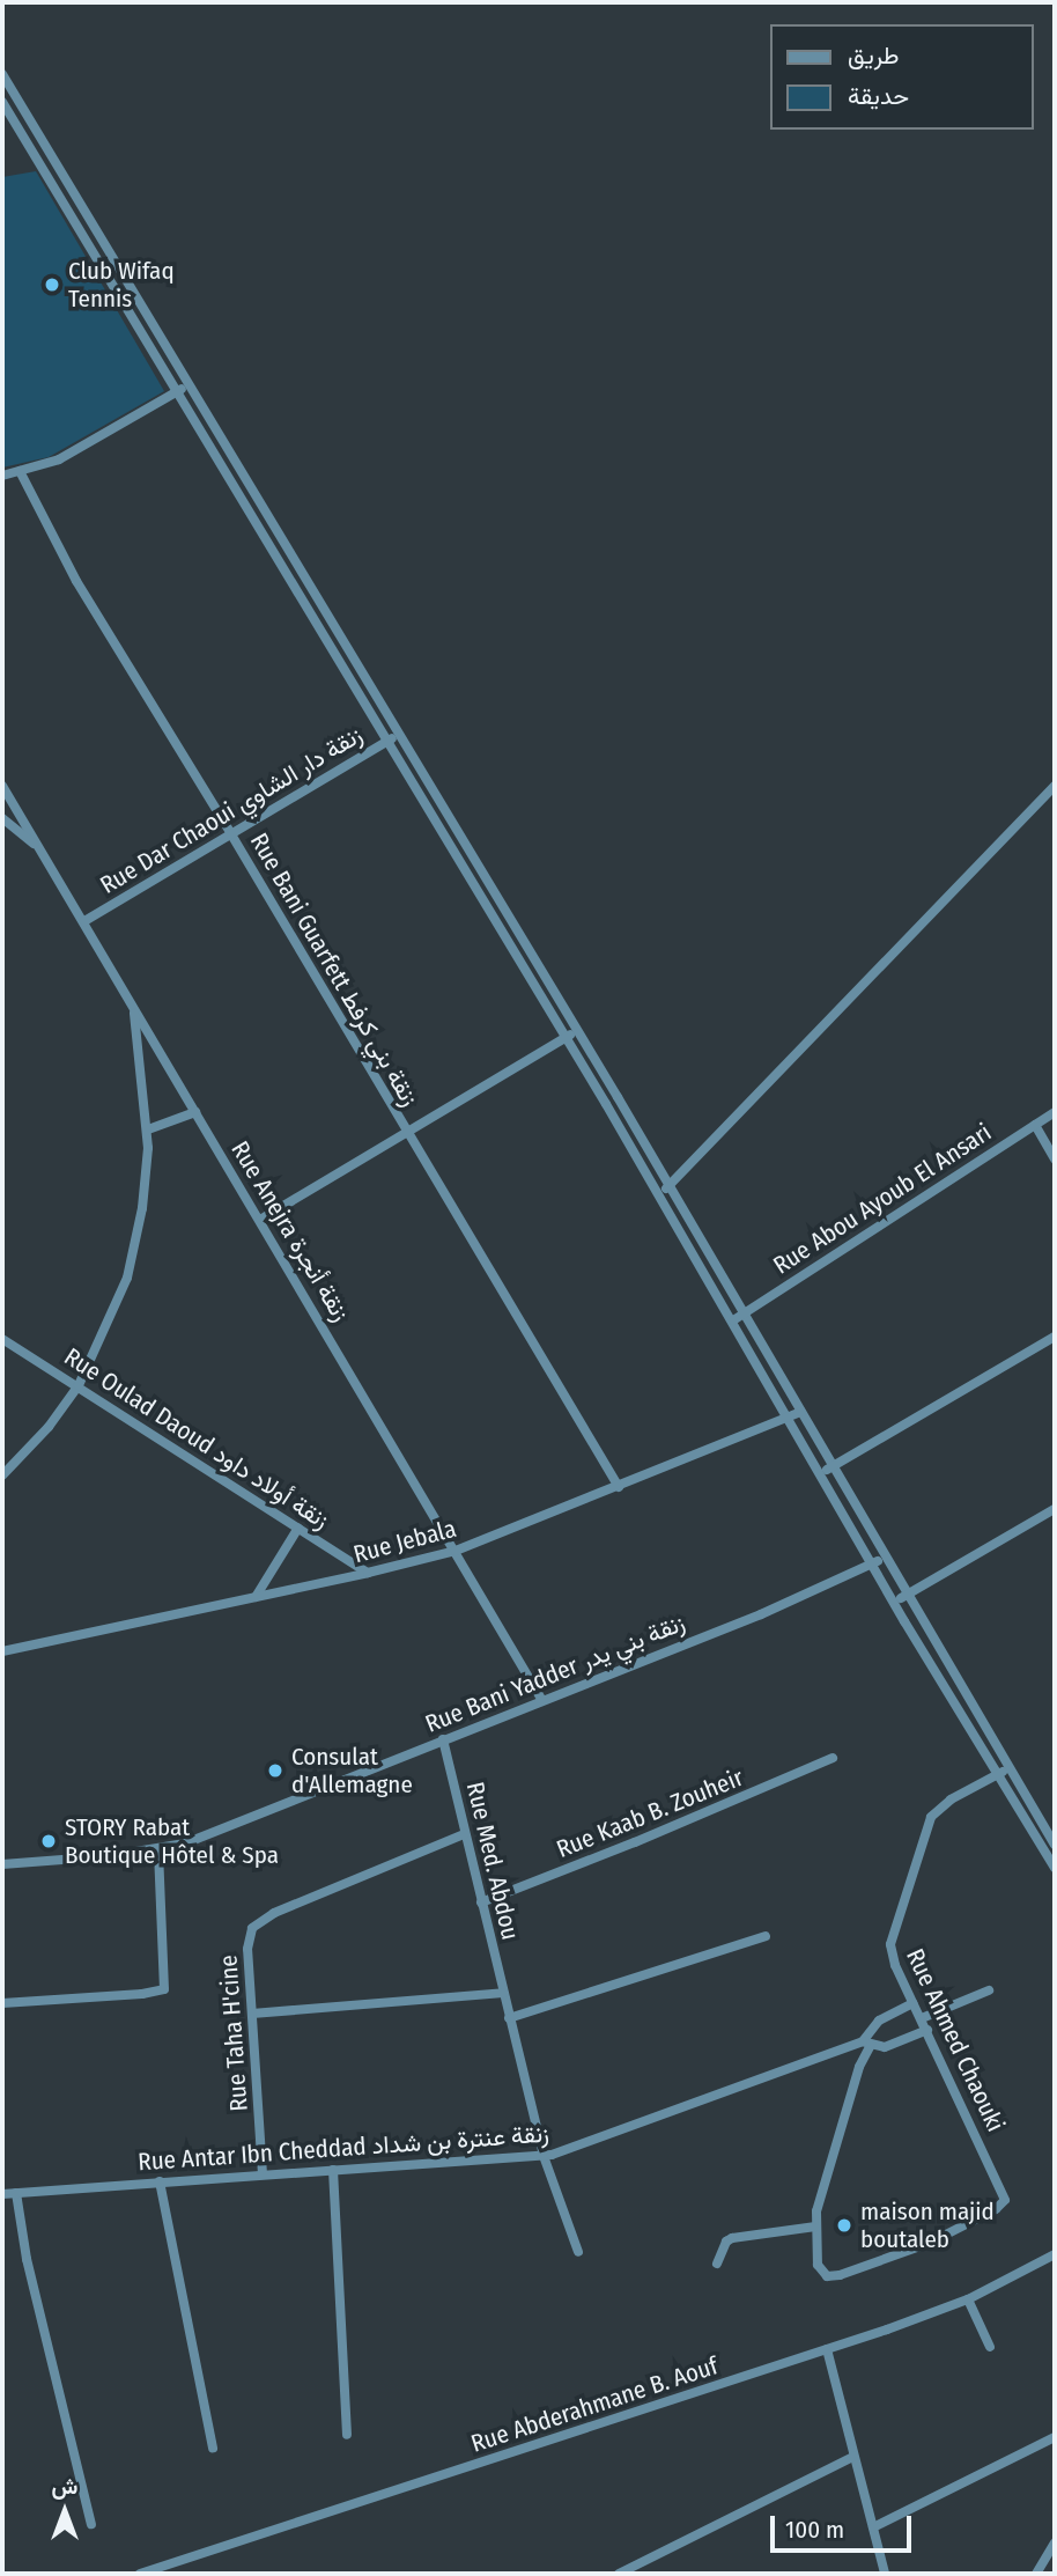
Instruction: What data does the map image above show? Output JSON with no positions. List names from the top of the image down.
{
  "streets": {
    "street": [
      "Rue Dar Chaoui زنقة دار الشاوي",
      "Rue Bani Guarfett زنقة بني كرفط",
      "Rue Abou Ayoub El Ansari",
      "Rue Anejra زنقة أنجرة",
      "Rue Oulad Daoud زنقة أولاد داود",
      "Rue Jebala",
      "Rue Bani Yadder زنقة بني يدر",
      "Rue Kaab B. Zouheir",
      "Rue Med. Abdou",
      "Rue Taha H'cine",
      "Rue Ahmed Chaouki",
      "Rue Antar Ibn Cheddad زنقة عنترة بن شداد",
      "Rue Abderahmane B. Aouf"
    ]
  },
  "crossings": [
    ["Rue Dar Chaoui زنقة دار الشاوي", "Rue Bani Guarfett زنقة بني كرفط"],
    ["Rue Dar Chaoui زنقة دار الشاوي", "Rue Anejra زنقة أنجرة"],
    ["Rue Bani Guarfett زنقة بني كرفط", "Rue Jebala"],
    ["Rue Anejra زنقة أنجرة", "Rue Jebala"],
    ["Rue Anejra زنقة أنجرة", "Rue Bani Yadder زنقة بني يدر"],
    ["Rue Oulad Daoud زنقة أولاد داود", "Rue Jebala"],
    ["Rue Bani Yadder زنقة بني يدر", "Rue Med. Abdou"],
    ["Rue Kaab B. Zouheir", "Rue Med. Abdou"],
    ["Rue Med. Abdou", "Rue Taha H'cine"],
    ["Rue Med. Abdou", "Rue Antar Ibn Cheddad زنقة عنترة بن شداد"],
    ["Rue Taha H'cine", "Rue Antar Ibn Cheddad زنقة عنترة بن شداد"]
  ],
  "places": [
    "Club Wifaq Tennis",
    "Consulat d'Allemagne",
    "STORY Rabat Boutique Hôtel & Spa",
    "maison majid boutaleb"
  ],
  "legend": ["طريق", "حديقة"],
  "scale_bar": "100 m",
  "north": "top"
}
